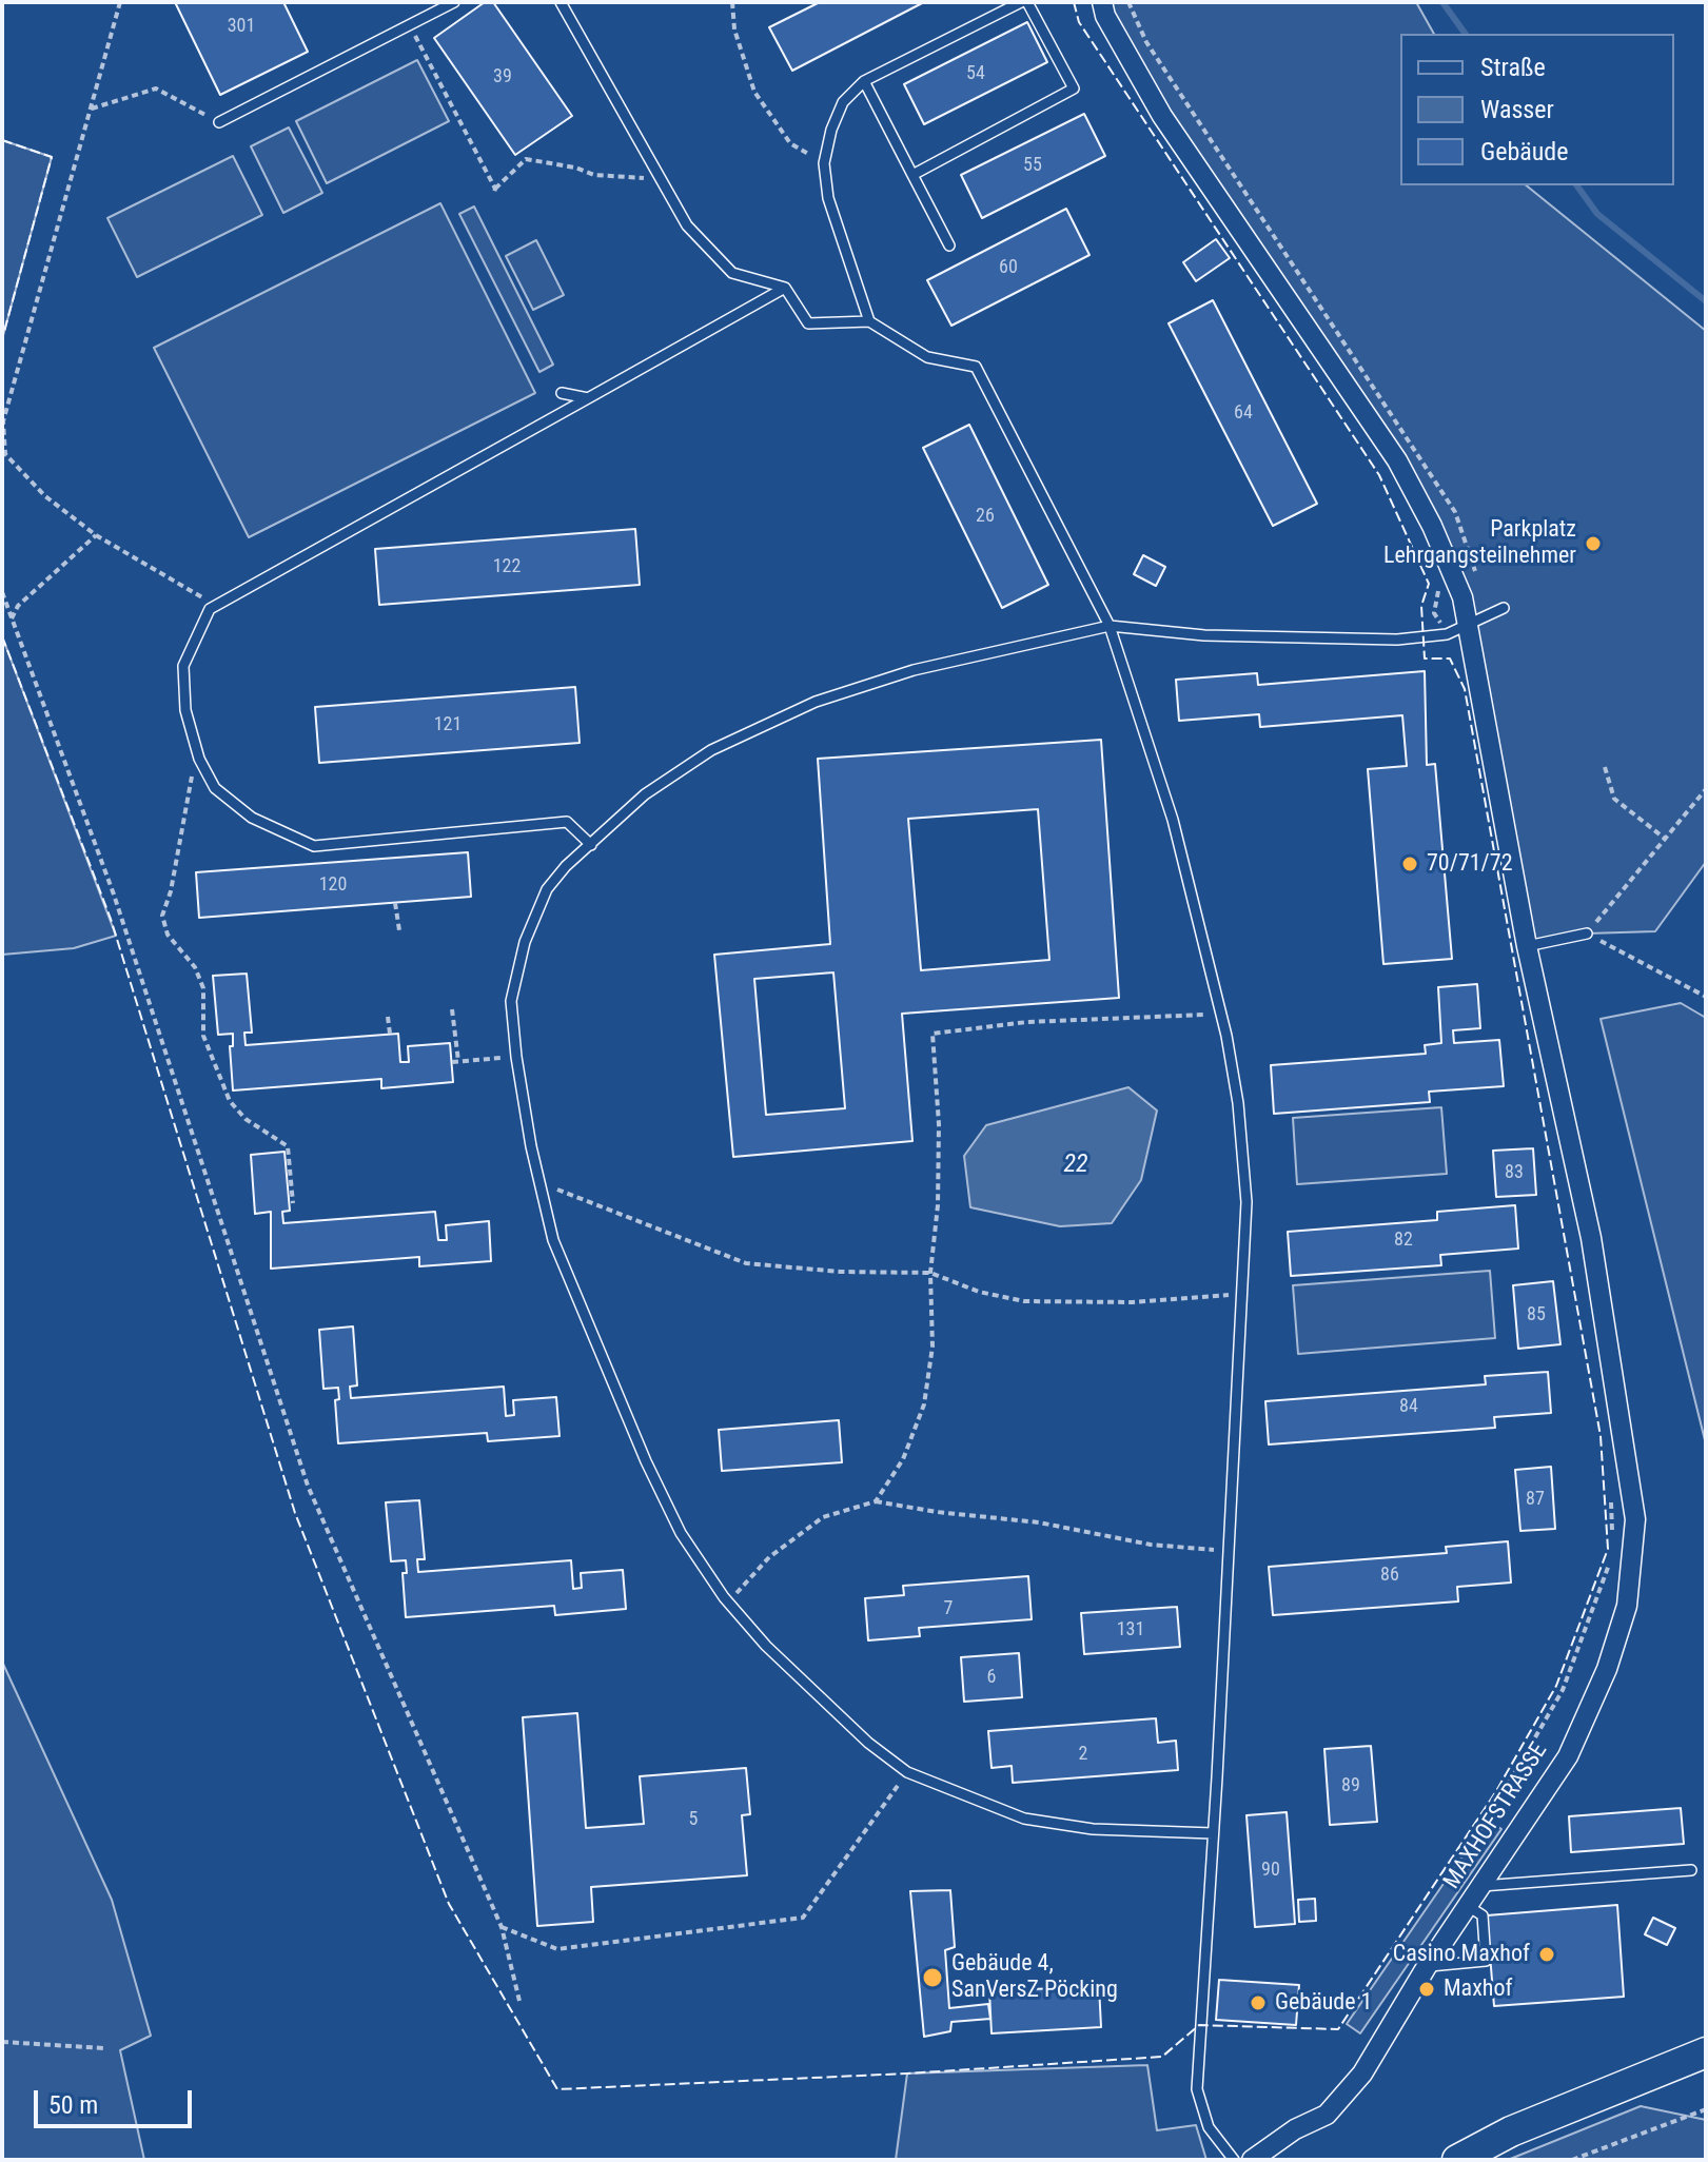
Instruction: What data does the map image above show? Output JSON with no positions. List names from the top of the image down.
{
  "streets": {
    "street": ["MAXHOFSTRASSE"]
  },
  "water": ["22"],
  "places": [
    "Parkplatz Lehrgangsteilnehmer",
    "70/71/72",
    "Casino Maxhof",
    "Gebäude 4, SanVersZ Pöcking",
    "Maxhof",
    "Gebäude 1"
  ],
  "house_numbers": [
    "301",
    "54",
    "39",
    "55",
    "60",
    "64",
    "26",
    "122",
    "121",
    "120",
    "83",
    "82",
    "85",
    "84",
    "87",
    "86",
    "7",
    "131",
    "6",
    "2",
    "89",
    "5",
    "90"
  ],
  "legend": ["Straße", "Wasser", "Gebäude"],
  "scale_bar": "50 m"
}
